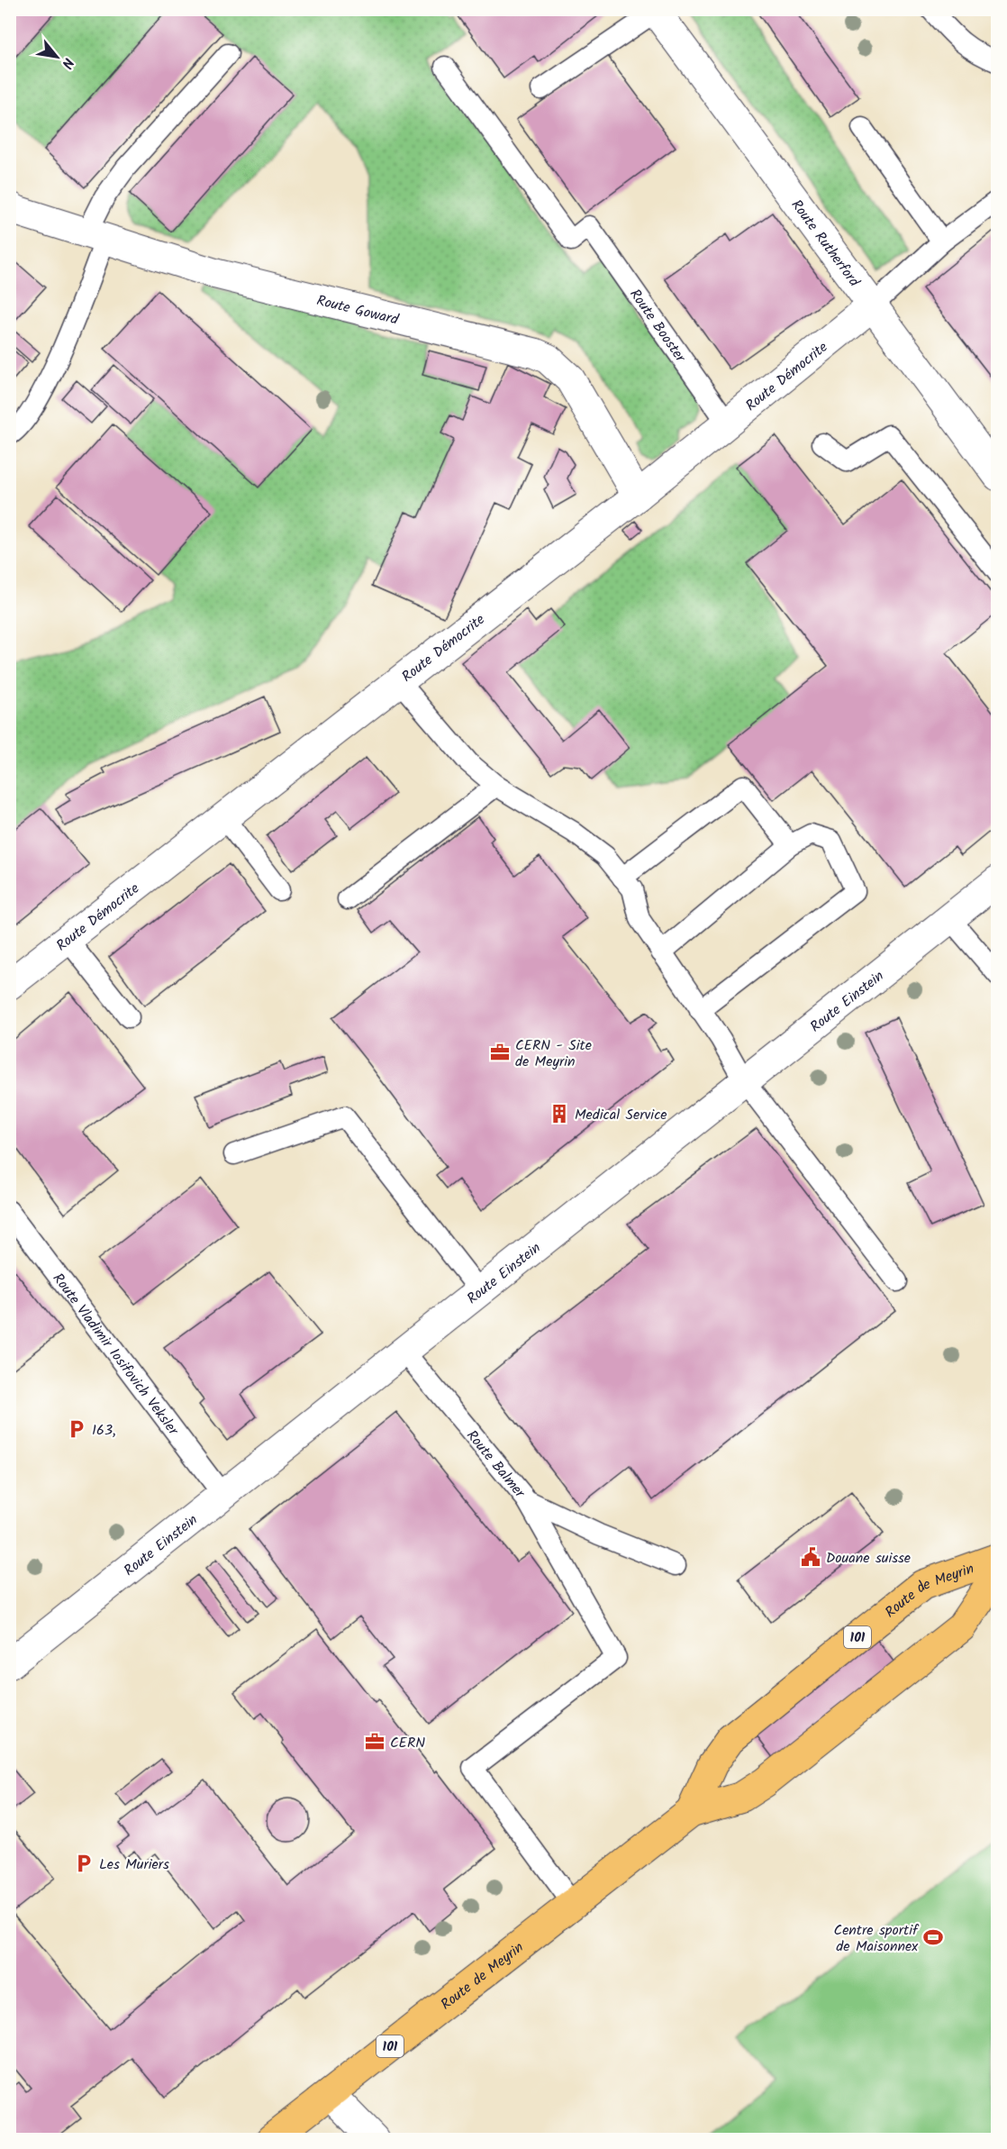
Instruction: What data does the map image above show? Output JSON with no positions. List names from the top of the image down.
{
  "streets": {
    "main road": ["Route de Meyrin", "101"],
    "street": [
      "Route Rutherford",
      "Route Goward",
      "Route Démocrite",
      "Route Einstein"
    ],
    "lane": ["Route Booster", "Route Vladimir Iosifovich Veksler", "Route Balmer"]
  },
  "crossings": [
    ["Route Rutherford", "Route Démocrite"],
    ["Route Goward", "Route Démocrite"],
    ["Route Booster", "Route Démocrite"],
    ["Route Einstein", "Route Vladimir Iosifovich Veksler"],
    ["Route Einstein", "Route Balmer"]
  ],
  "places": {
    "office": ["CERN - Site de Meyrin", "CERN"],
    "building": ["Medical Service"],
    "parking": ["163,", "Les Muriers"],
    "public building": ["Douane suisse"],
    "sports": ["Centre sportif de Maisonnex"]
  },
  "north": "bottom right"
}
